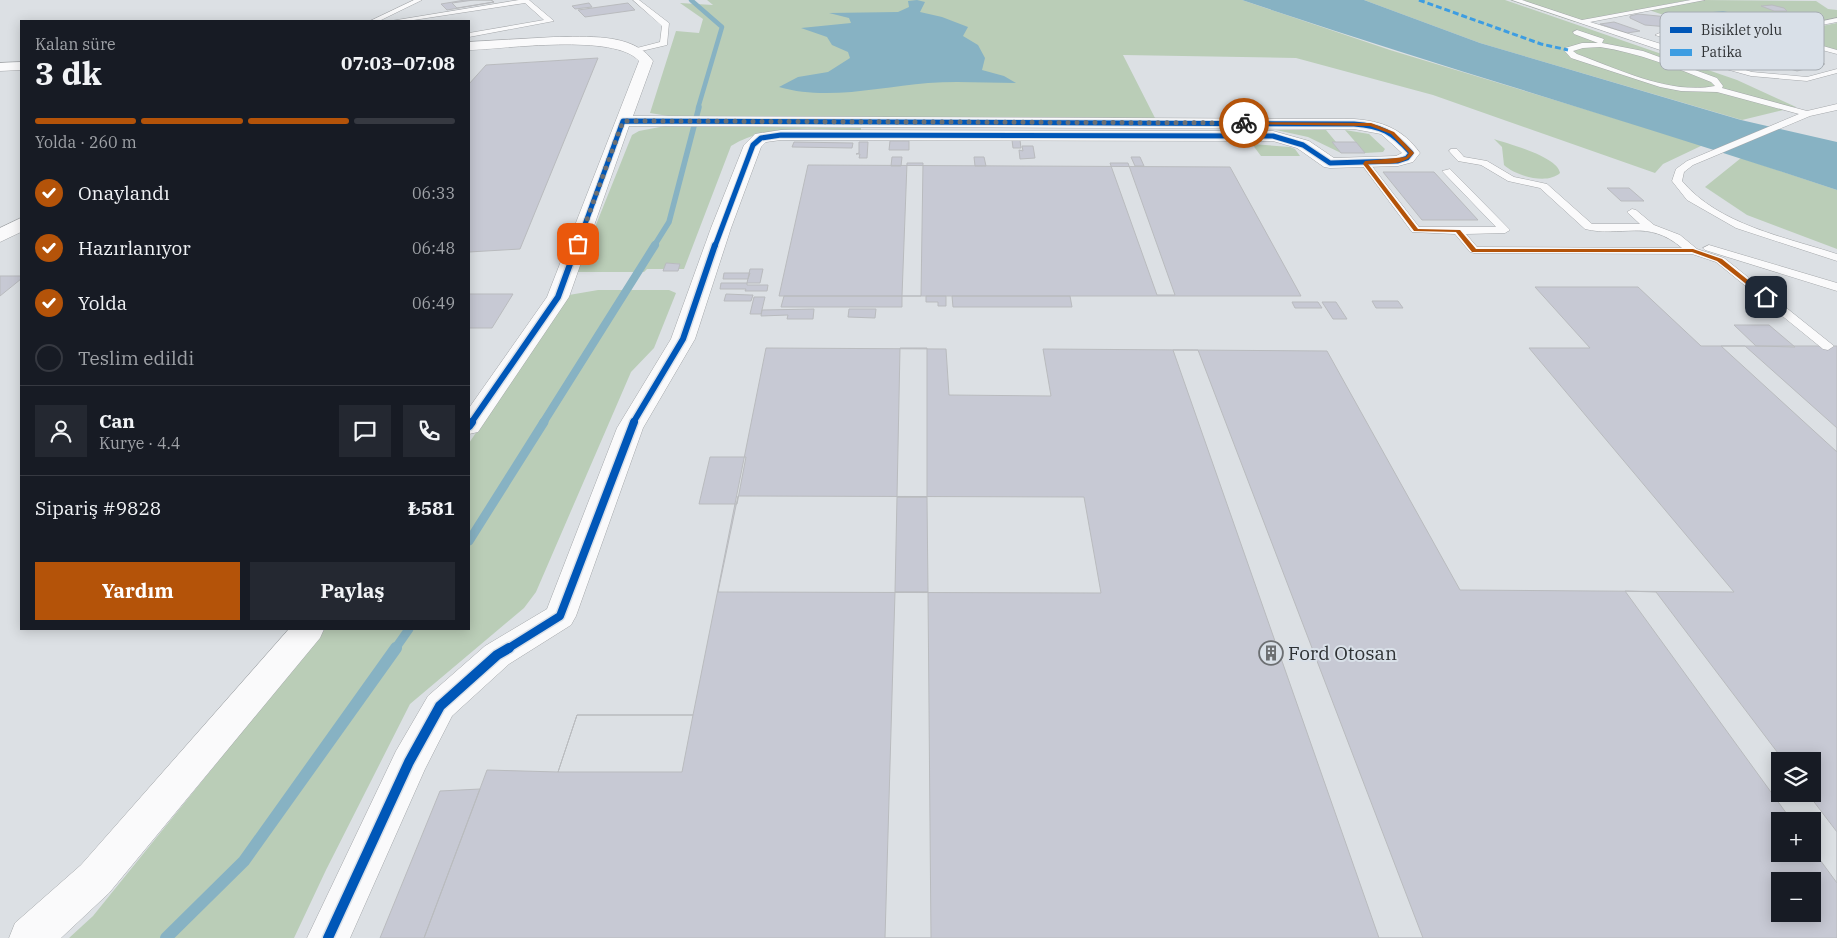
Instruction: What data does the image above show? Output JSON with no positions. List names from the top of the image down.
{
  "places": {
    "building": ["Ford Otosan"]
  },
  "legend": ["Bisiklet yolu", "Patika"],
  "page": {
    "heading": ["3 dk", "Kalan süre", "07:03–07:08"],
    "panel": [
      "Can",
      "Kurye · 4.4",
      "Sipariş #9828",
      "₺581"
    ],
    "bar": "Yolda · 260 m",
    "list": [
      ["Onaylandı", "06:33"],
      ["Hazırlanıyor", "06:48"],
      ["Yolda", "06:49"],
      "Teslim edildi"
    ],
    "buttons": ["Yardım", "Paylaş"],
    "map_buttons": ["+", "−"]
  }
}
